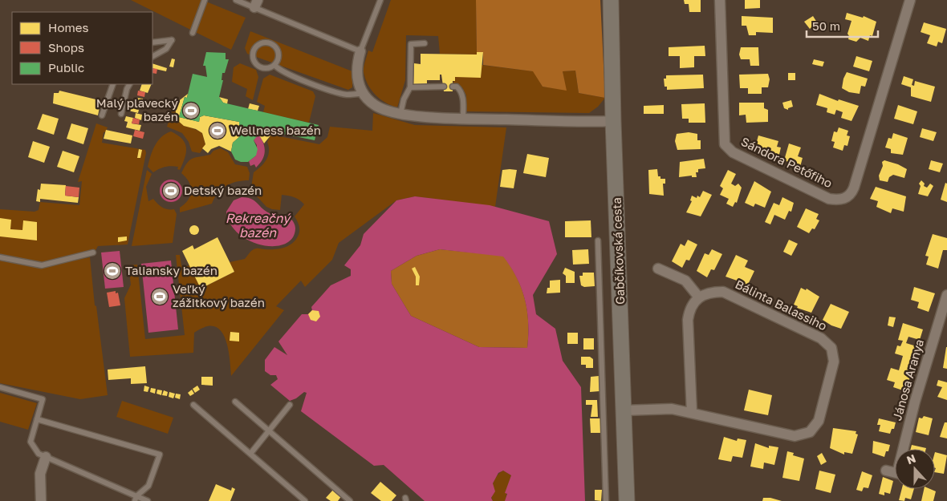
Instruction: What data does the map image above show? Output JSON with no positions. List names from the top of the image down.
{
  "streets": {
    "main road": ["Gabčíkovská cesta"],
    "street": ["Sándora Petőfiho", "Bálinta Balassiho", "Jánosa Aranya"]
  },
  "crossings": [
    ["Gabčíkovská cesta", "Bálinta Balassiho"]
  ],
  "water": ["Rekreačný bazén"],
  "places": {
    "sports": [
      "Malý plavecký bazén",
      "Wellness bazén",
      "Detský bazén",
      "Taliansky bazén",
      "Veľký zážitkový bazén"
    ]
  },
  "legend": ["Homes", "Shops", "Public"],
  "scale_bar": "50 m",
  "north": "top"
}
